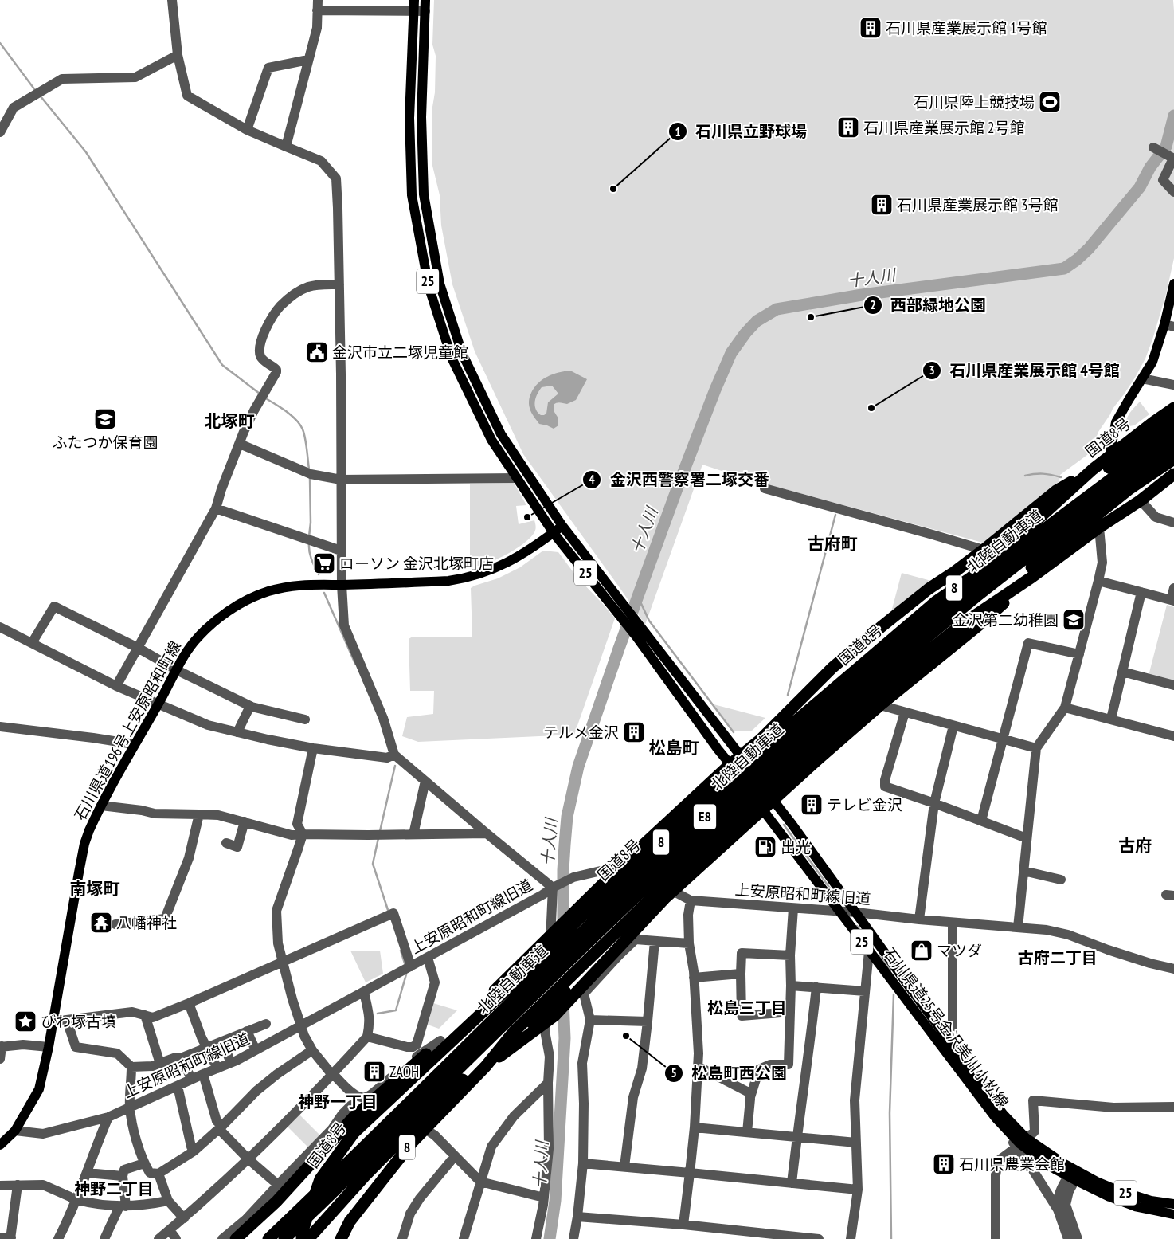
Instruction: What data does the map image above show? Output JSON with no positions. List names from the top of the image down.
{
  "streets": {
    "highway": [
      "国道8号",
      "北陸自動車道",
      "8",
      "E8"
    ],
    "main road": ["25", "石川県道196号上安原昭和町線", "石川県道25号金沢美川小松線"],
    "street": ["上安原昭和町線旧道"]
  },
  "crossings": [
    ["25", "石川県道196号上安原昭和町線"],
    ["25", "石川県道25号金沢美川小松線"],
    ["8", "上安原昭和町線旧道"],
    ["8", "石川県道25号金沢美川小松線"],
    ["石川県道196号上安原昭和町線", "上安原昭和町線旧道"],
    ["上安原昭和町線旧道", "石川県道25号金沢美川小松線"]
  ],
  "districts": [
    "北塚町",
    "古府町",
    "松島町",
    "古府",
    "南塚町",
    "古府二丁目",
    "松島三丁目",
    "神野一丁目",
    "神野二丁目"
  ],
  "water": ["十人川"],
  "places": {
    "building": [
      "石川県産業展示館 1号館",
      "石川県産業展示館 2号館",
      "石川県産業展示館 3号館",
      "テルメ金沢",
      "テレビ金沢",
      "ZAOH",
      "石川県農業会館"
    ],
    "sports": ["石川県陸上競技場"],
    "other": [
      "石川県立野球場",
      "西部緑地公園",
      "石川県産業展示館 4号館",
      "金沢西警察署二塚交番",
      "松島町西公園"
    ],
    "public building": ["金沢市立二塚児童館"],
    "school or university": ["ふたつか保育園", "金沢第二幼稚園"],
    "supermarket": ["ローソン 金沢北塚町店"],
    "fuel station": ["出光"],
    "temple": ["八幡神社"],
    "shop": ["マツダ"],
    "place": ["びわ塚古墳"]
  }
}
